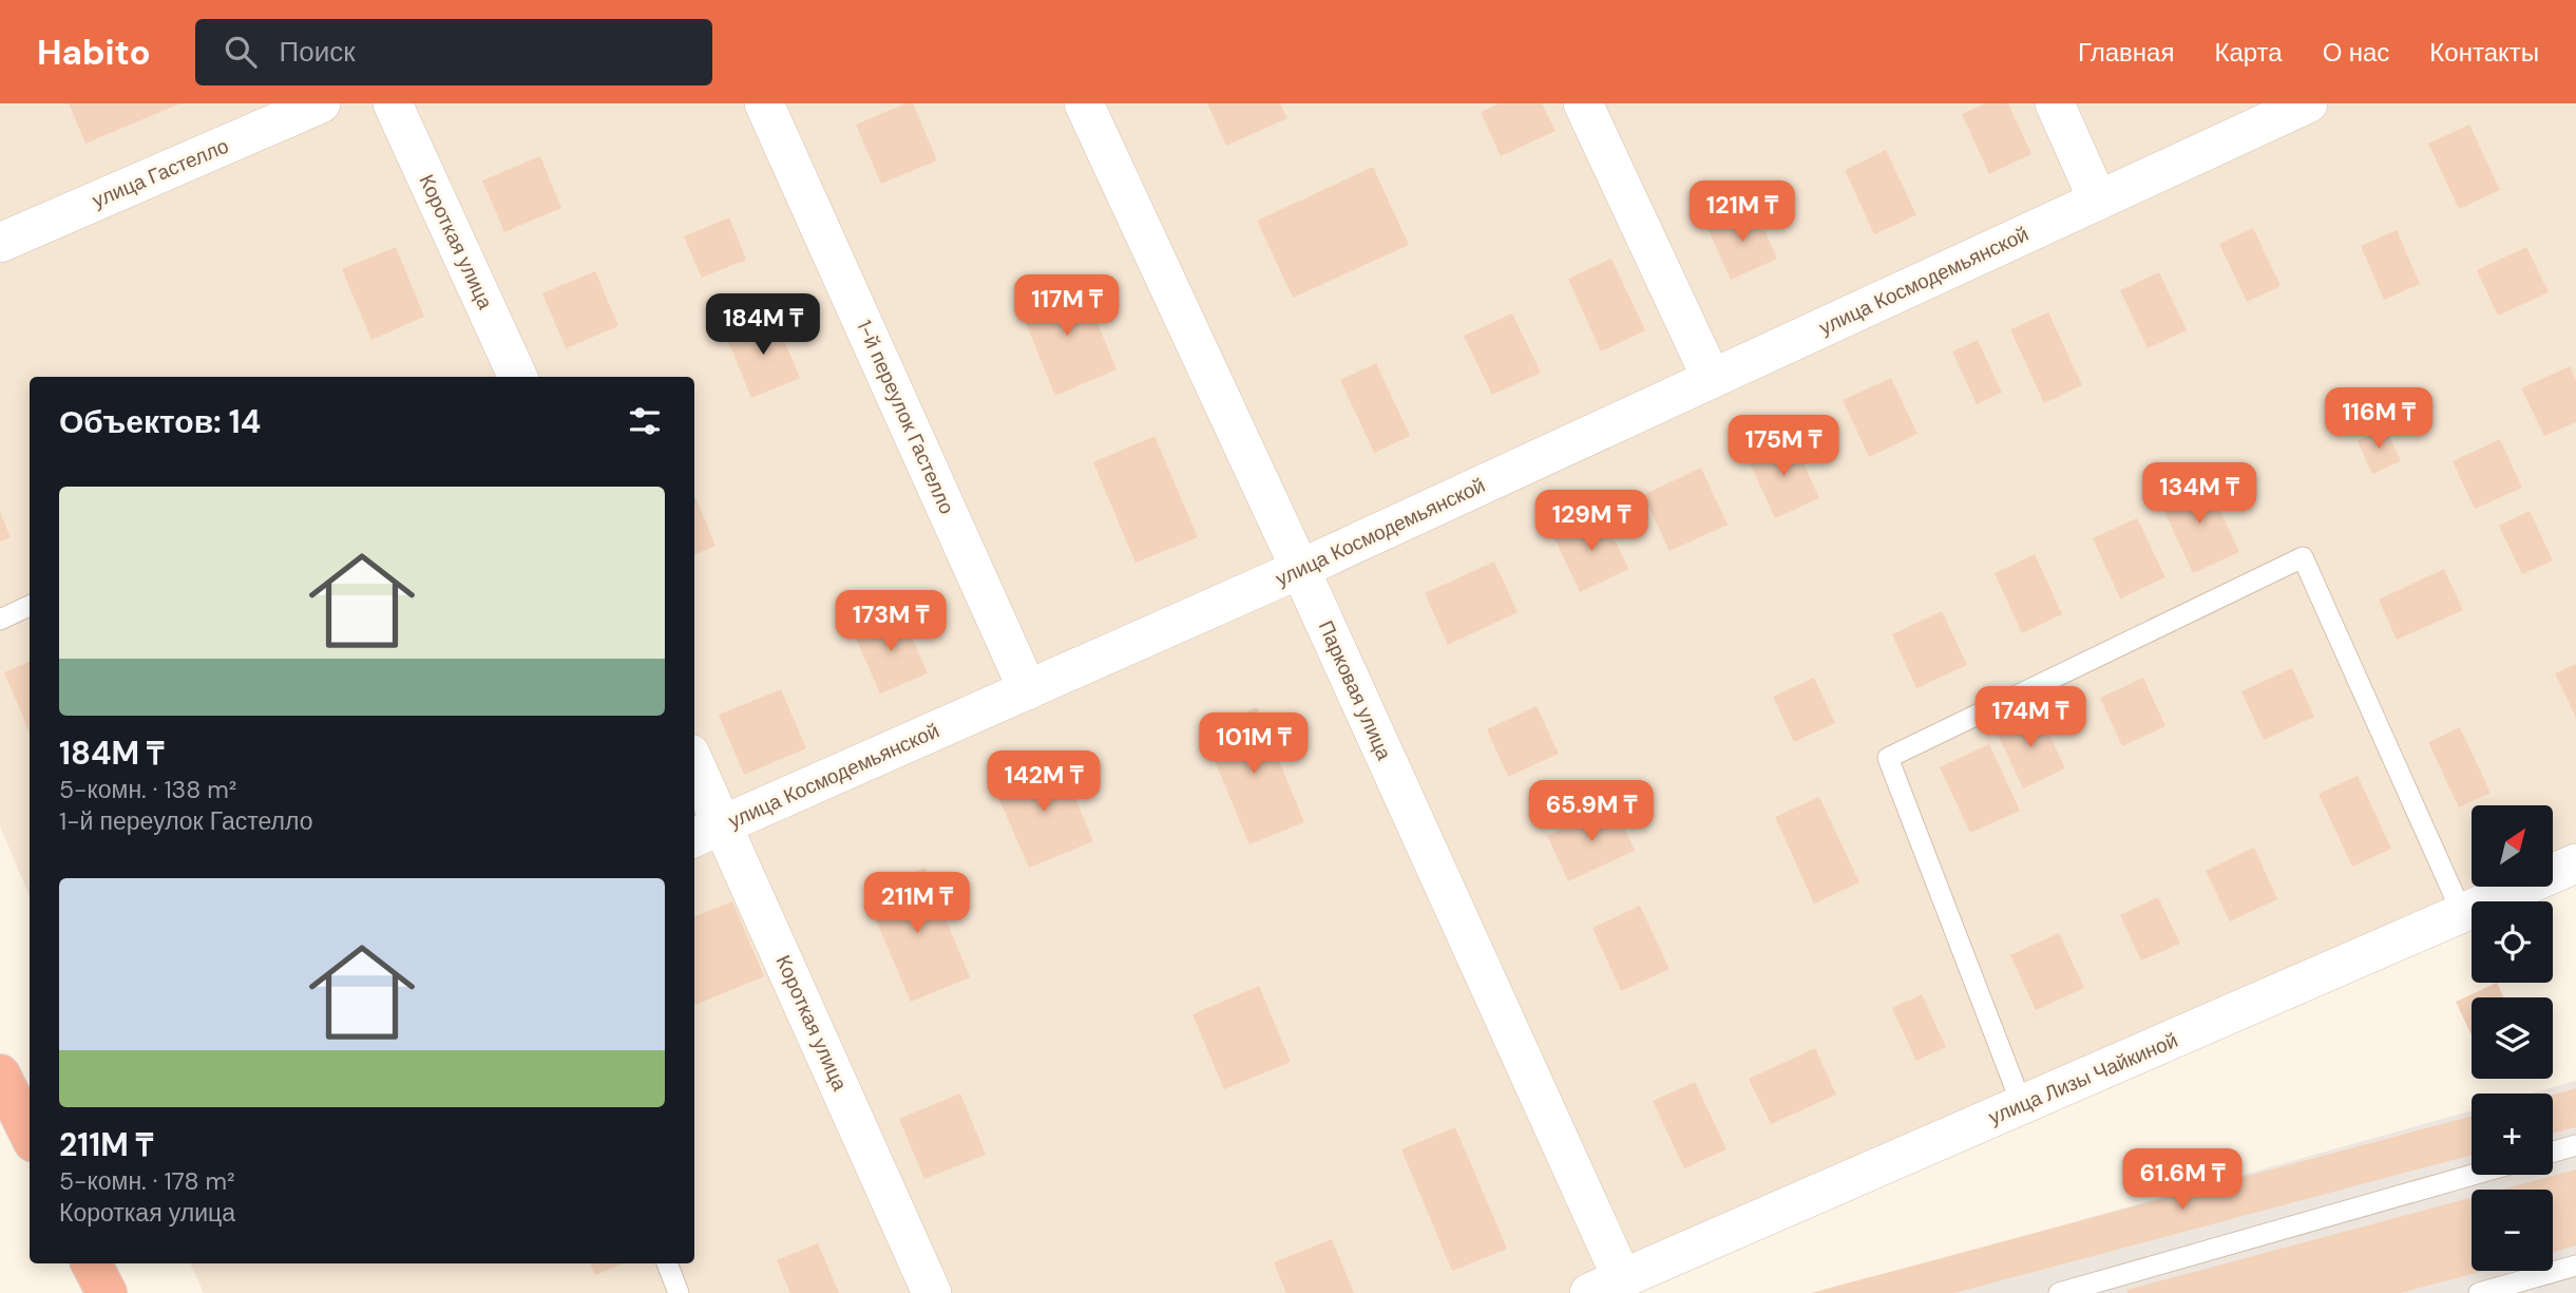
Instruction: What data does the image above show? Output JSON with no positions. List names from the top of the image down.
{
  "streets": {
    "street": [
      "улица Гастелло",
      "Короткая улица",
      "улица Космодемьянской",
      "1-й переулок Гастелло",
      "Парковая улица",
      "улица Лизы Чайкиной"
    ]
  },
  "crossings": [
    ["Короткая улица", "улица Космодемьянской"],
    ["улица Космодемьянской", "1-й переулок Гастелло"],
    ["улица Космодемьянской", "Парковая улица"],
    ["Парковая улица", "улица Лизы Чайкиной"]
  ],
  "north": "top right",
  "page": {
    "header": "Habito",
    "search": "Поиск",
    "nav": [
      "Главная",
      "Карта",
      "О нас",
      "Контакты"
    ],
    "price": [
      "121M ₸",
      "117M ₸",
      "184M ₸",
      "116M ₸",
      "175M ₸",
      "134M ₸",
      "129M ₸",
      "173M ₸",
      "174M ₸",
      "101M ₸",
      "142M ₸",
      "65.9M ₸",
      "211M ₸",
      "61.6M ₸"
    ],
    "heading": "Объектов: 14",
    "list": [
      {
        "name": "184M ₸",
        "note": "5-комн. · 138 m² · 1-й переулок Гастелло"
      },
      {
        "name": "211M ₸",
        "note": "5-комн. · 178 m² · Короткая улица"
      }
    ],
    "map_buttons": ["+", "−"]
  }
}
